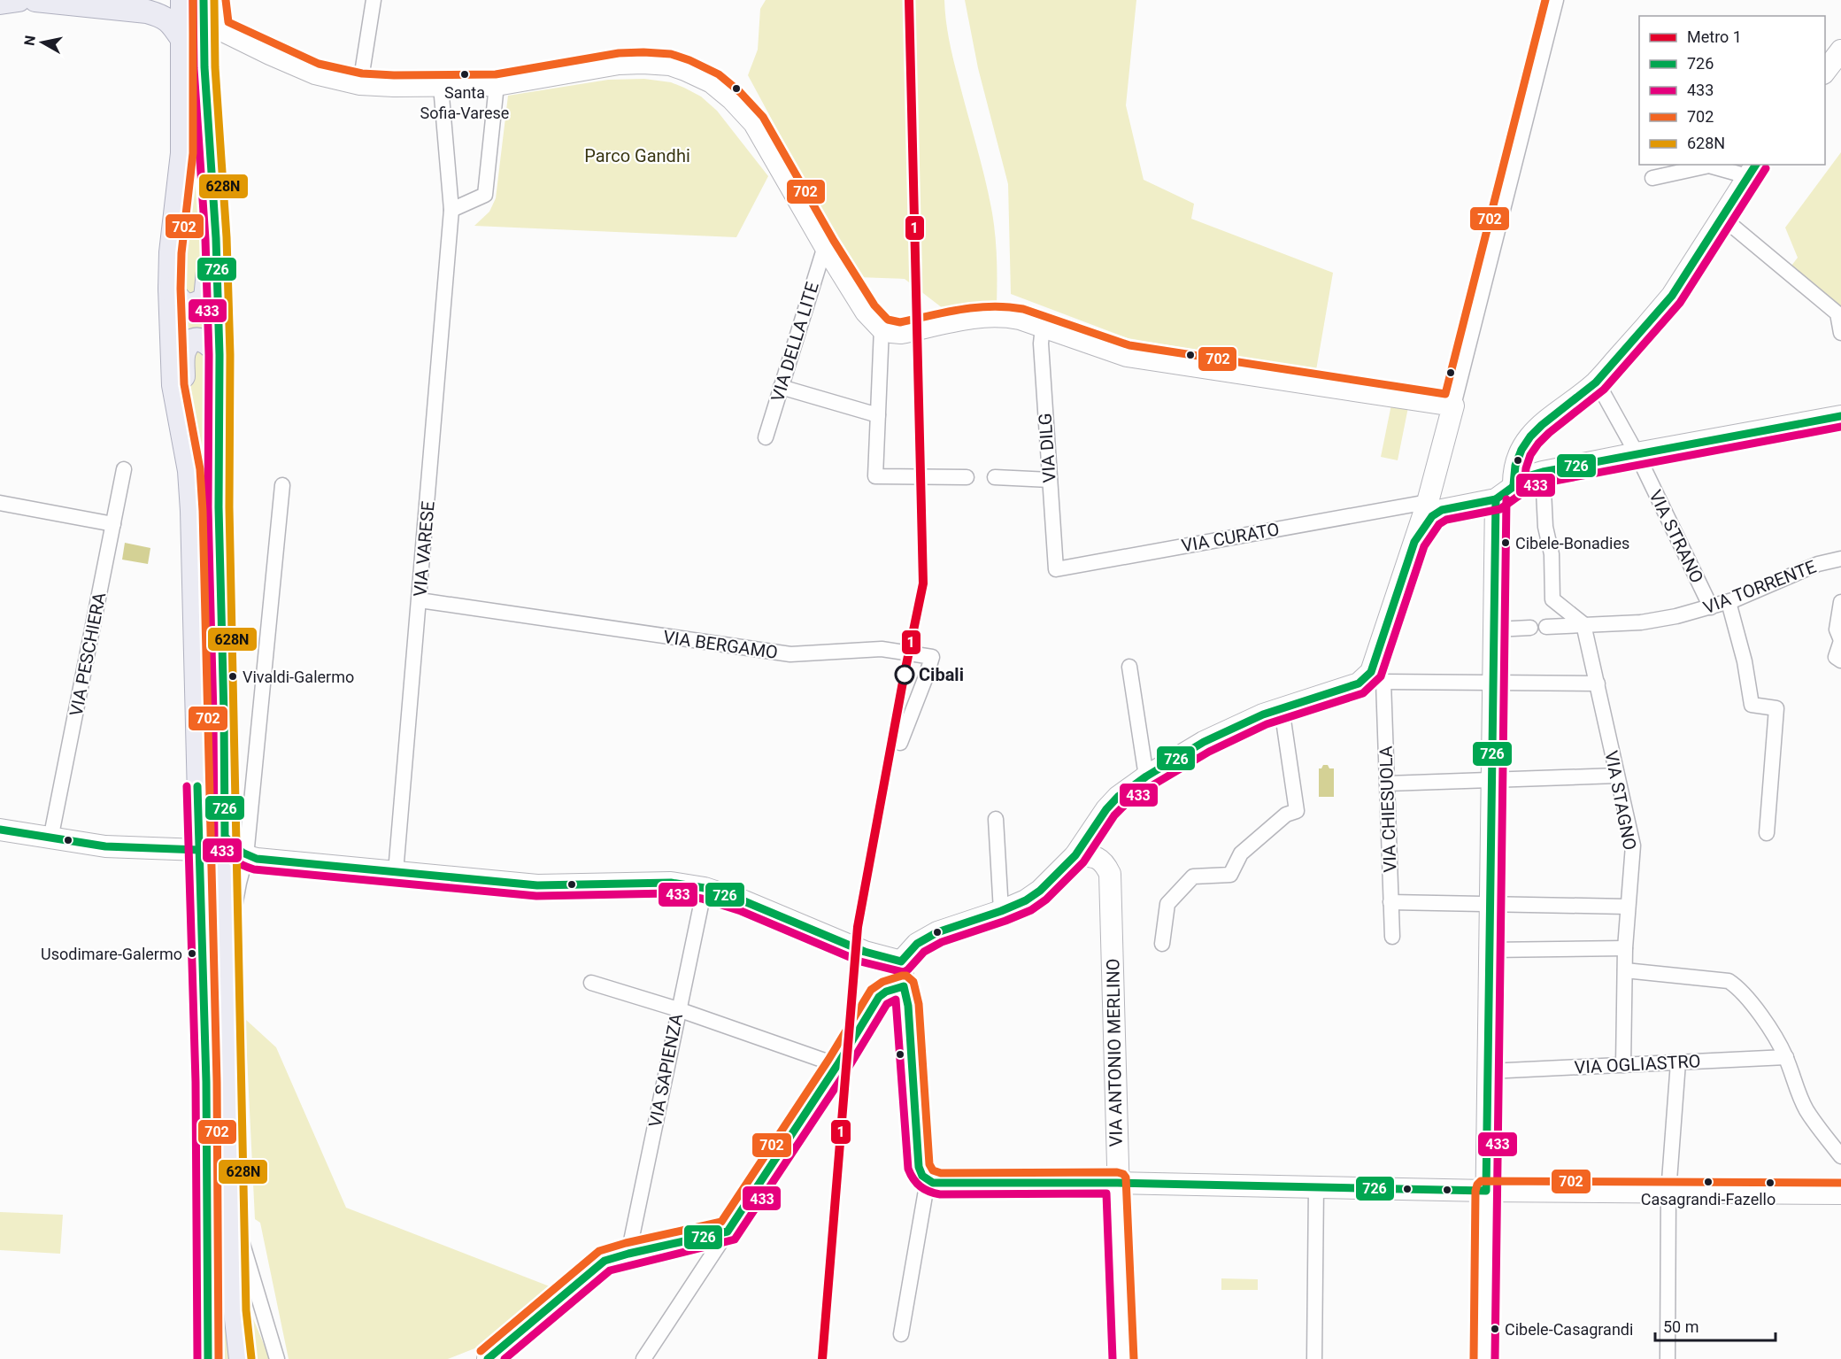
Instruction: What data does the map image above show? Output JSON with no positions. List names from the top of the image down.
{
  "streets": {
    "main road": ["VIA ANTONIO MERLINO"],
    "street": [
      "VIA DELLA LITE",
      "VIA DILG",
      "VIA STRANO",
      "VIA CURATO",
      "VIA VARESE",
      "VIA TORRENTE",
      "VIA BERGAMO",
      "VIA PESCHIERA",
      "VIA STAGNO",
      "VIA CHIESUOLA",
      "VIA OGLIASTRO",
      "VIA SAPIENZA"
    ]
  },
  "crossings": [
    ["VIA DILG", "VIA CURATO"],
    ["VIA STRANO", "VIA TORRENTE"],
    ["VIA VARESE", "VIA BERGAMO"],
    ["VIA TORRENTE", "VIA STAGNO"],
    ["VIA STAGNO", "VIA OGLIASTRO"]
  ],
  "parks": ["Parco Gandhi"],
  "places": [
    "Santa Sofia-Varese",
    "Cibele-Bonadies",
    "Cibali",
    "Vivaldi-Galermo",
    "Usodimare-Galermo",
    "Casagrandi-Fazello",
    "Cibele-Casagrandi"
  ],
  "lines": [
    "metro line 1",
    "transit line 726",
    "transit line 433",
    "transit line 702",
    "transit line 628N"
  ],
  "legend": [
    "Metro 1",
    "726",
    "433",
    "702",
    "628N"
  ],
  "scale_bar": "50 m",
  "north": "left"
}
